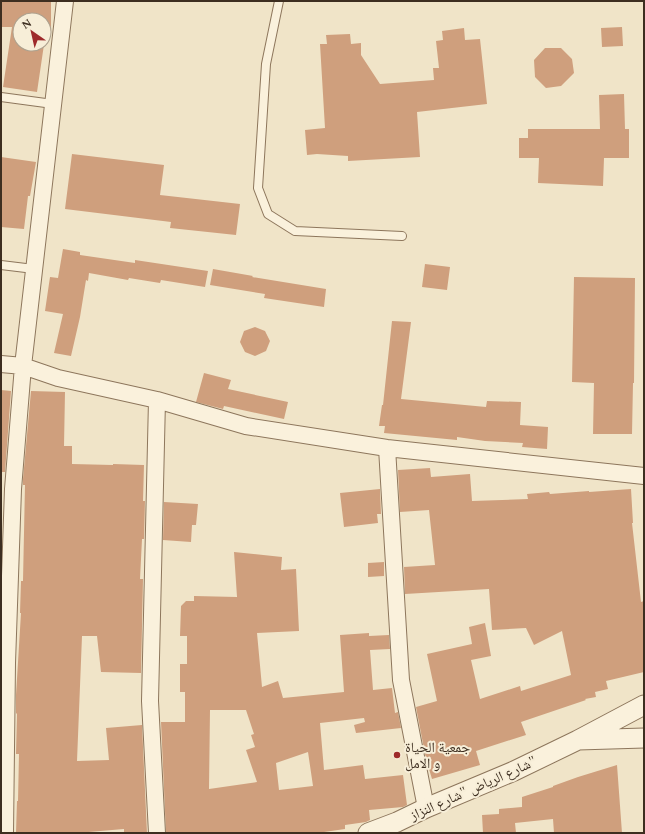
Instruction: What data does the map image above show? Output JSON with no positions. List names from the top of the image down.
{
  "streets": {
    "street": ["شارع الرياض \"شارع النزاز\""]
  },
  "places": ["جمعية الحياة و الامل"],
  "north": "top left"
}
